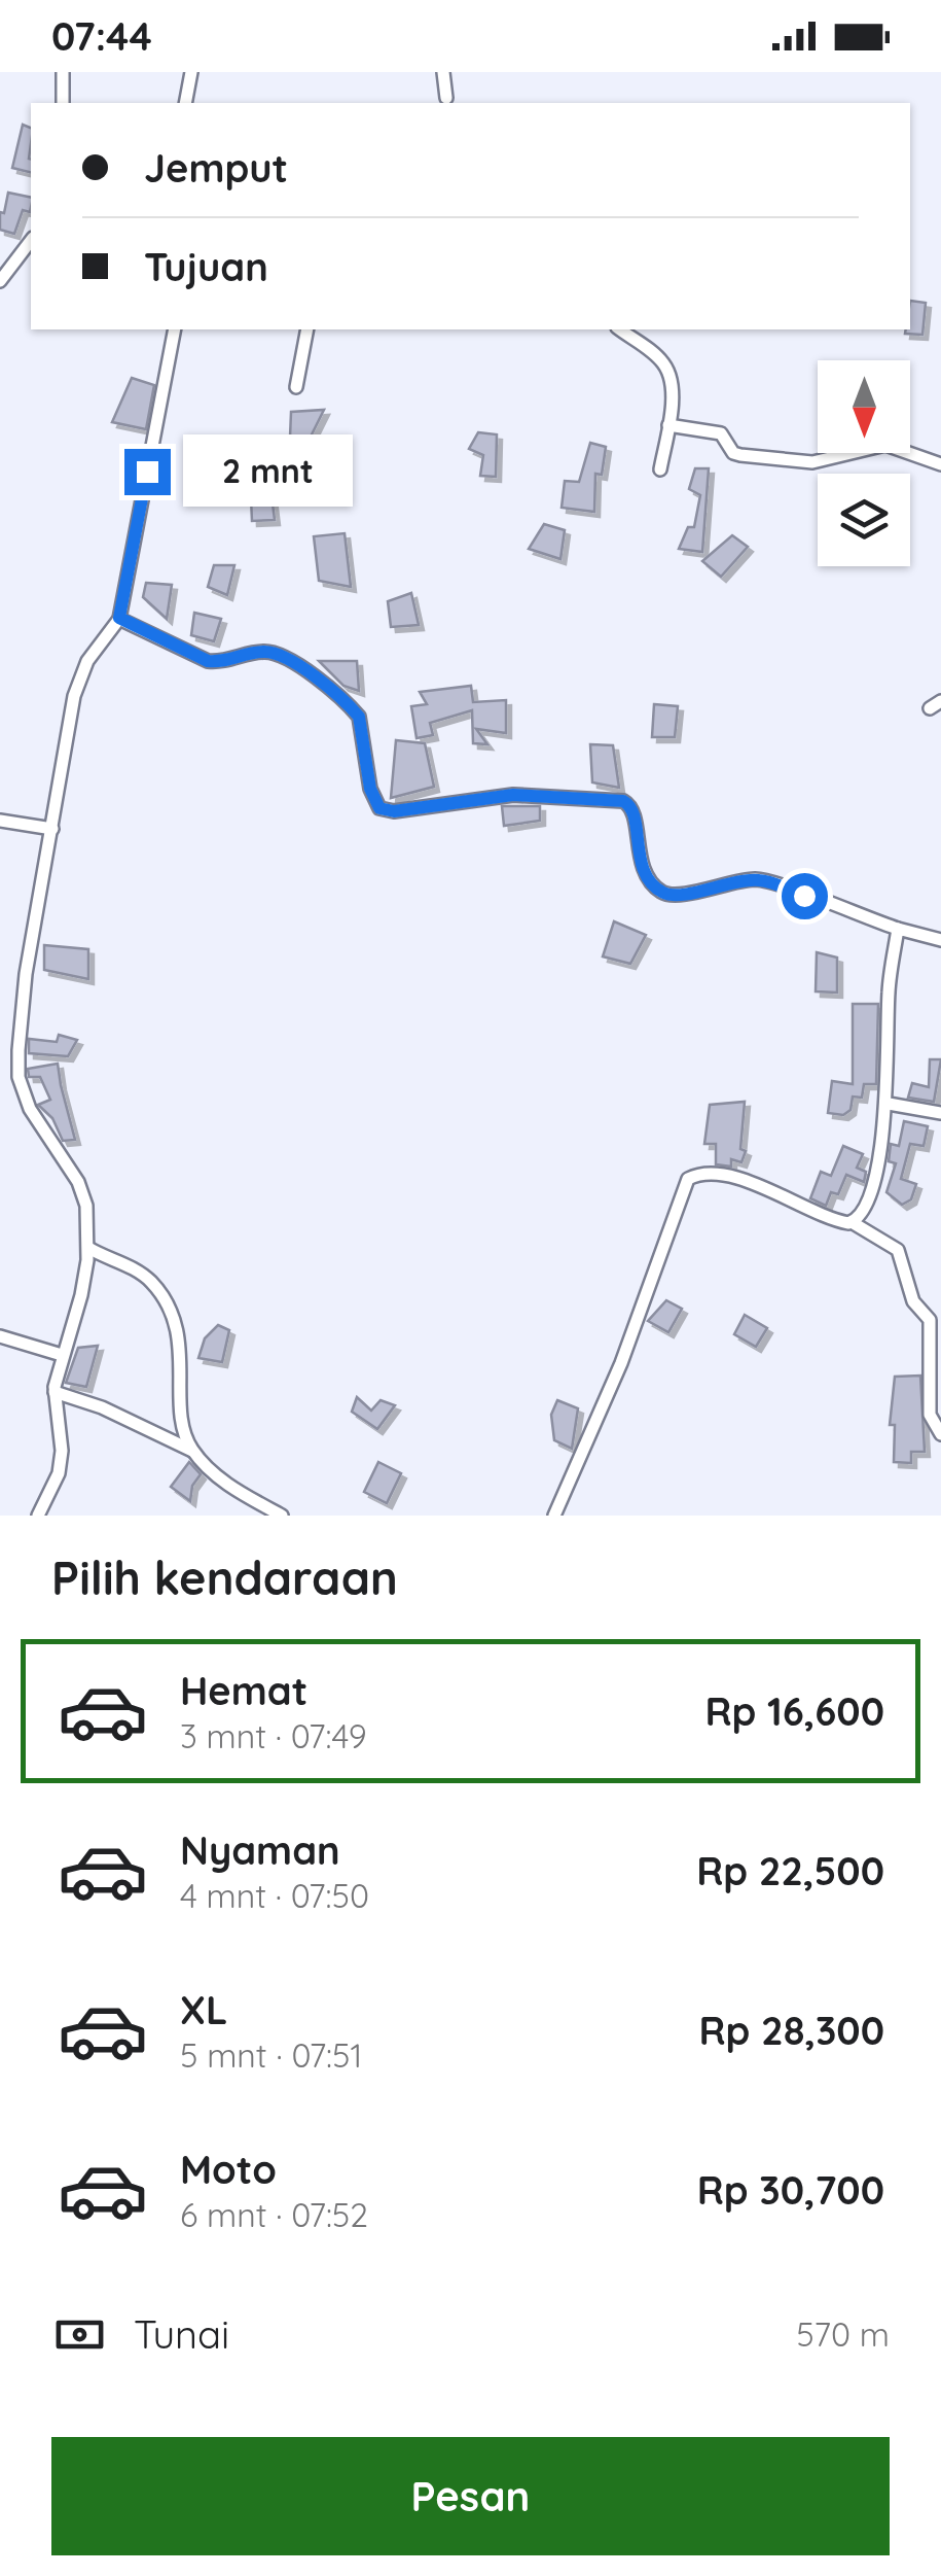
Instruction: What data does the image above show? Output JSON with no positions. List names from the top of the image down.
{
  "north": "bottom",
  "page": {
    "status": "07:44",
    "banner": ["Jemput", "Tujuan"],
    "bubble": "2 mnt",
    "heading": "Pilih kendaraan",
    "list": [
      {
        "name": "Hemat",
        "note": "3 mnt · 07:49",
        "value": "Rp 16,600"
      },
      {
        "name": "Nyaman",
        "note": "4 mnt · 07:50",
        "value": "Rp 22,500"
      },
      {
        "name": "XL",
        "note": "5 mnt · 07:51",
        "value": "Rp 28,300"
      },
      {
        "name": "Moto",
        "note": "6 mnt · 07:52",
        "value": "Rp 30,700"
      }
    ],
    "pay": ["Tunai", "570 m"],
    "buttons": "Pesan"
  }
}
